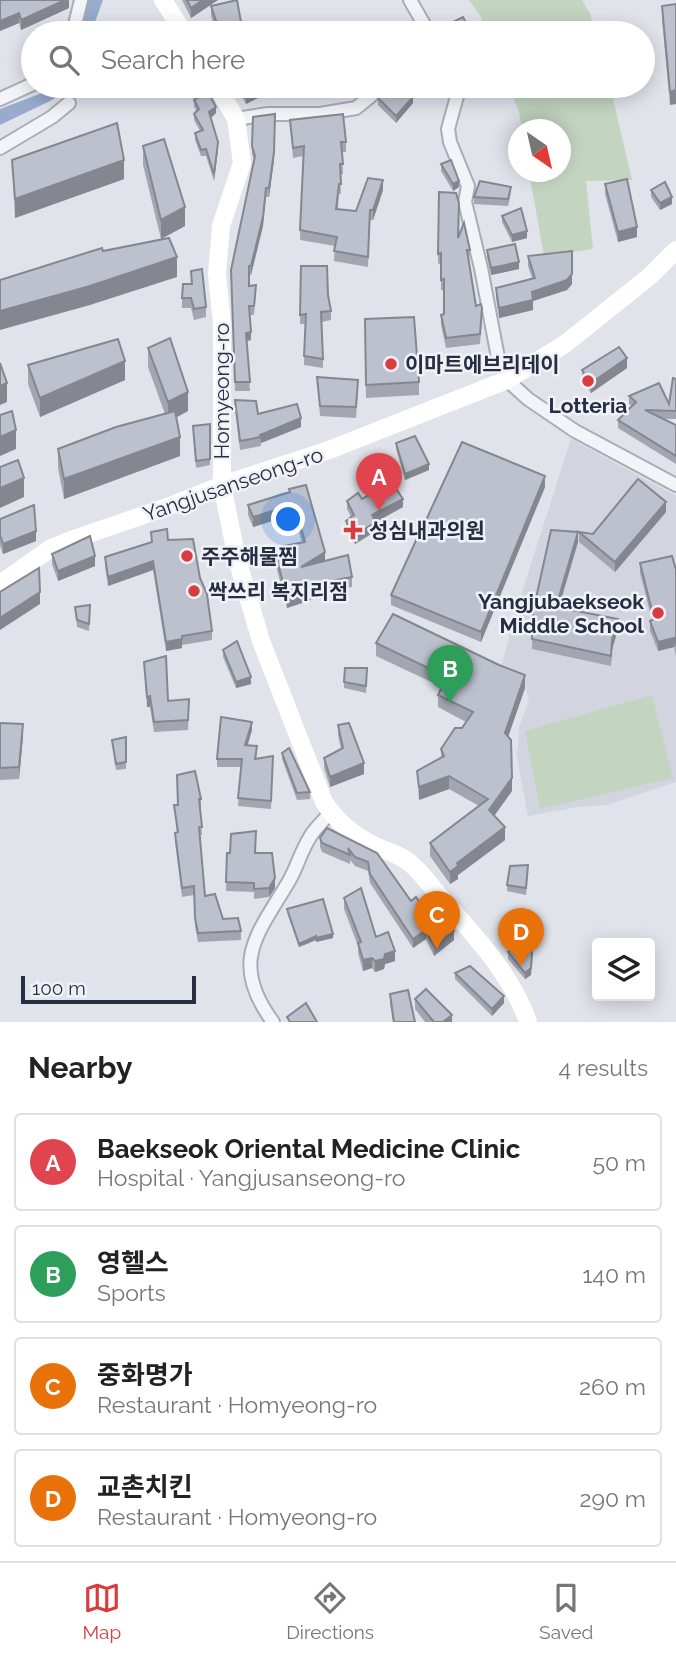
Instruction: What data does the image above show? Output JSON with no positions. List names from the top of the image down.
{
  "streets": {
    "street": ["Homyeong-ro", "Yangjusanseong-ro"]
  },
  "crossings": [
    ["Homyeong-ro", "Yangjusanseong-ro"]
  ],
  "places": {
    "other": [
      "이마트에브리데이",
      "Lotteria",
      "주주해물찜",
      "싹쓰리 복지리점",
      "Yangjubaekseok Middle School"
    ],
    "health": ["성심내과의원"]
  },
  "scale_bar": "100 m",
  "north": "bottom right",
  "page": {
    "search": "Search here",
    "pins": [
      "A",
      "B",
      "C",
      "D"
    ],
    "scale": "100 m",
    "heading": ["Nearby", "4 results"],
    "list": [
      {
        "mark": "A",
        "name": "Baekseok Oriental Medicine Clinic",
        "note": "Hospital · Yangjusanseong-ro",
        "value": "50 m"
      },
      {
        "mark": "B",
        "name": "영헬스",
        "note": "Sports",
        "value": "140 m"
      },
      {
        "mark": "C",
        "name": "중화명가",
        "note": "Restaurant · Homyeong-ro",
        "value": "260 m"
      },
      {
        "mark": "D",
        "name": "교촌치킨",
        "note": "Restaurant · Homyeong-ro",
        "value": "290 m"
      }
    ],
    "nav": ["Map", "Directions", "Saved"]
  }
}
